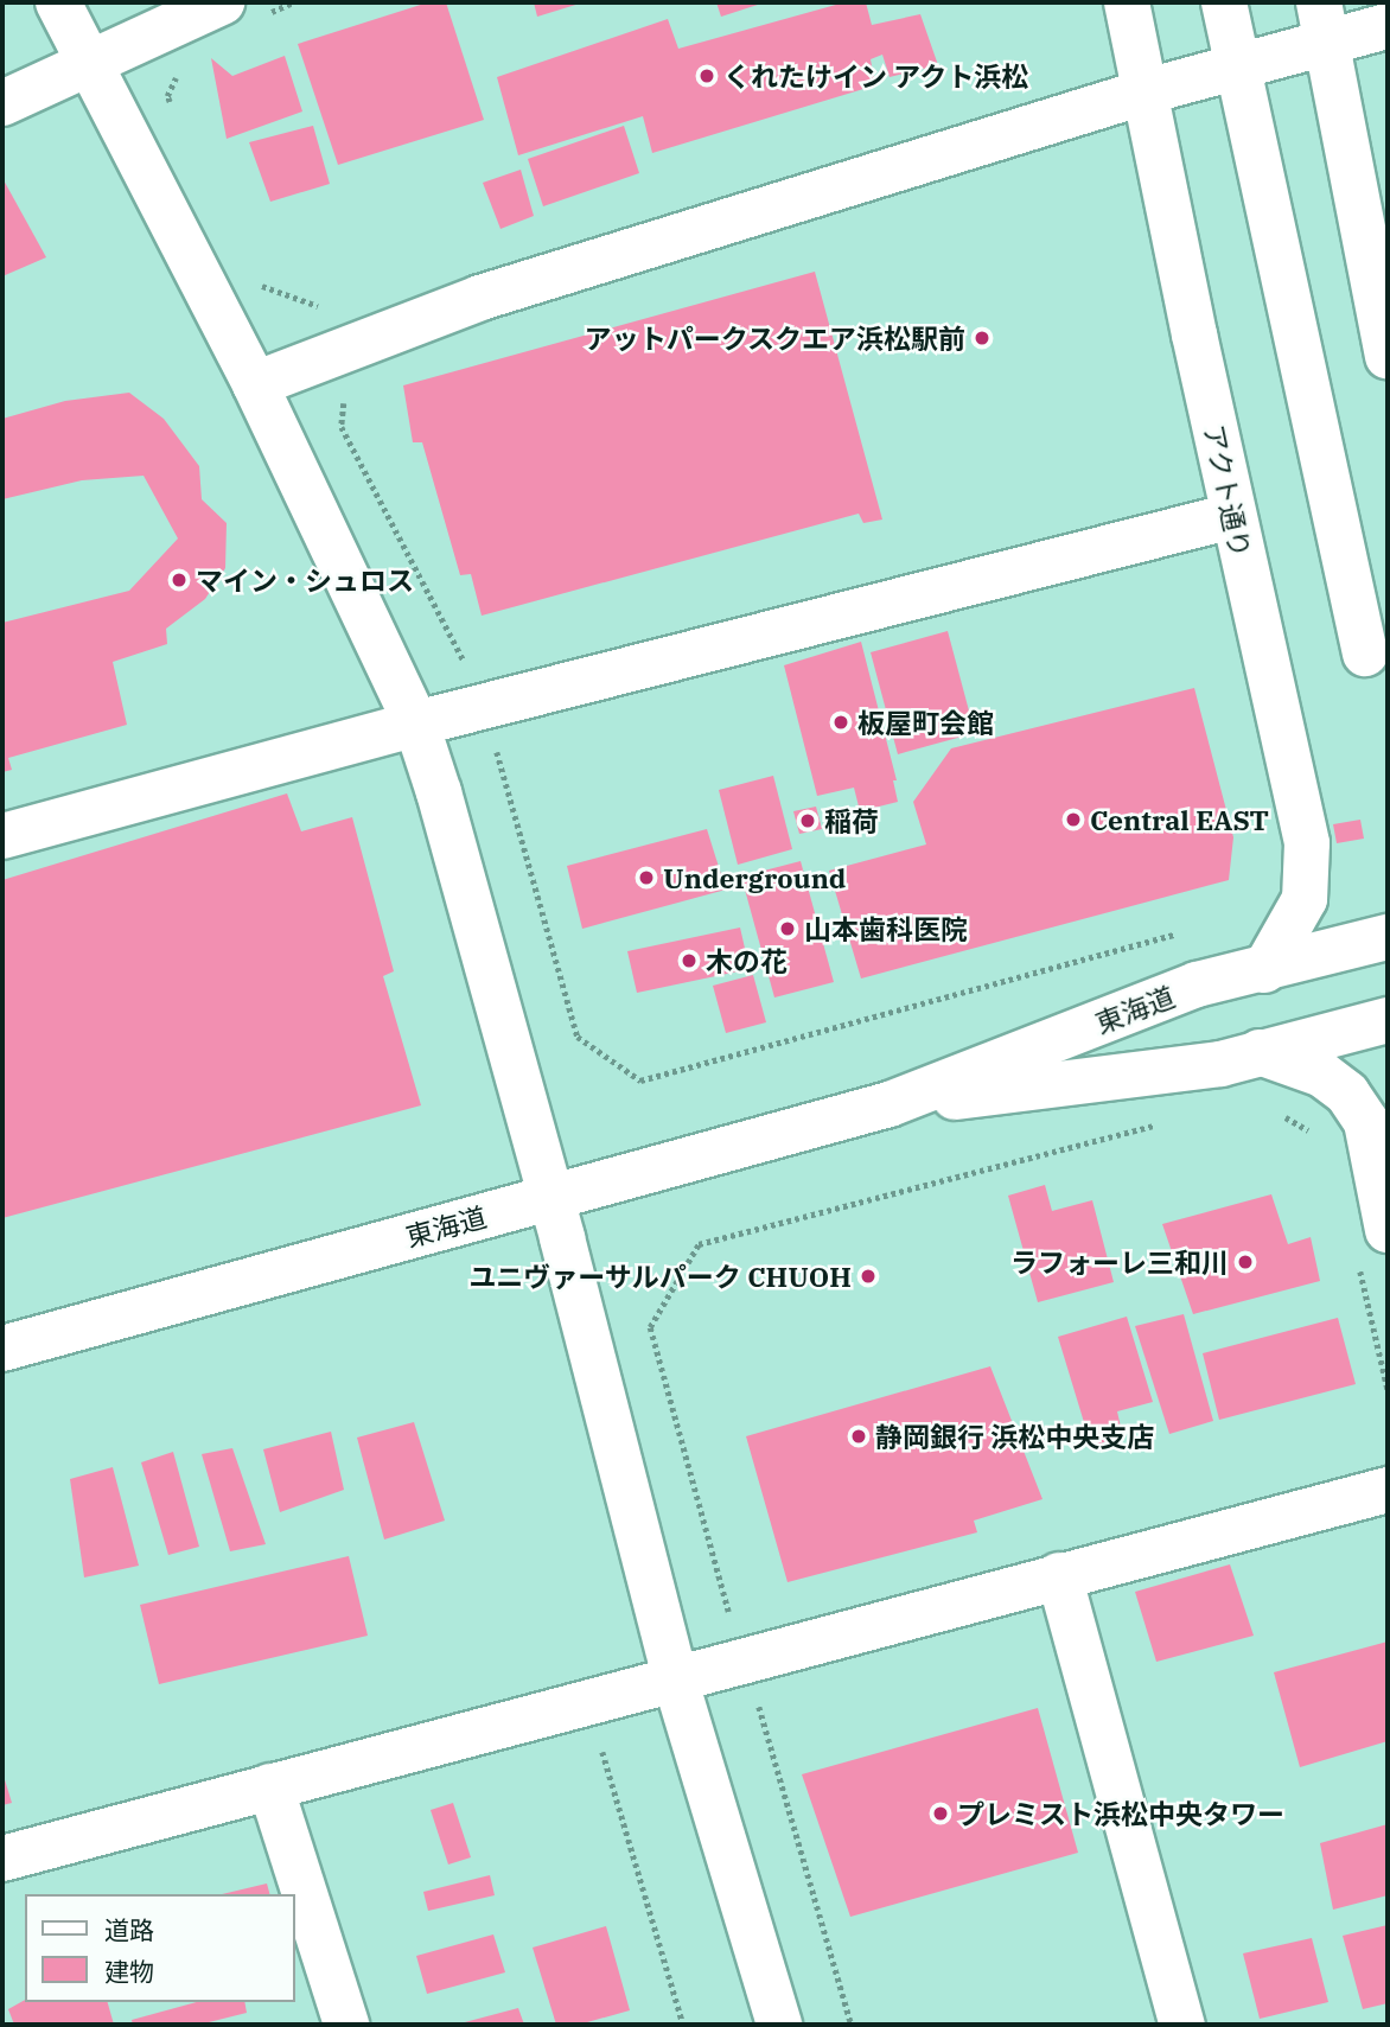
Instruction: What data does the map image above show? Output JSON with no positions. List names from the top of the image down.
{
  "streets": {
    "main road": ["アクト通り", "東海道"]
  },
  "crossings": [
    ["アクト通り", "東海道"]
  ],
  "places": [
    "くれたけイン アクト浜松",
    "アットパークスクエア浜松駅前",
    "マイン・シュロス",
    "板屋町会館",
    "Central EAST",
    "稲荷",
    "Underground",
    "山本歯科医院",
    "木の花",
    "ラフォーレ三和川",
    "ユニヴァーサルパーク CHUOH",
    "静岡銀行 浜松中央支店",
    "プレミスト浜松中央タワー"
  ],
  "legend": ["道路", "建物"]
}
